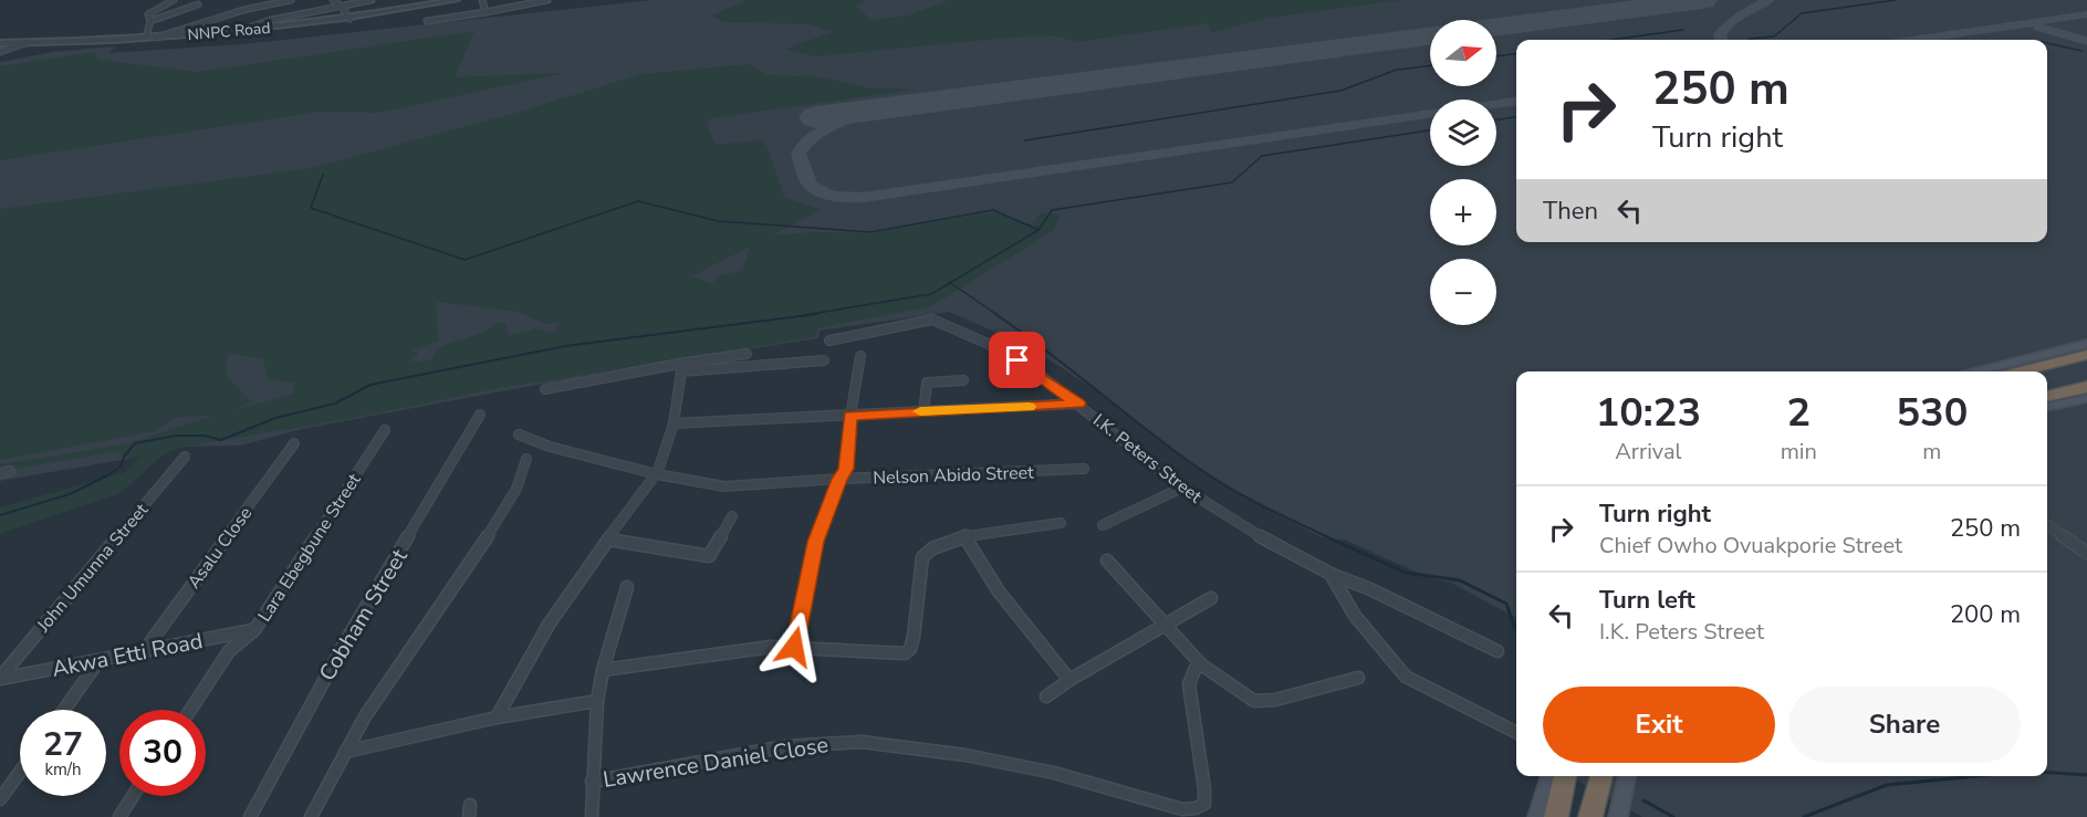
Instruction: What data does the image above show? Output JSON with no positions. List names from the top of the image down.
{
  "streets": {
    "street": [
      "NNPC Road",
      "I.K. Peters Street",
      "Nelson Abido Street",
      "Asalu Close",
      "Lara Ebegbune Street",
      "John Umunna Street",
      "Cobham Street",
      "Akwa Etti Road",
      "Lawrence Daniel Close"
    ]
  },
  "crossings": [
    ["Asalu Close", "Akwa Etti Road"],
    ["Lara Ebegbune Street", "Akwa Etti Road"],
    ["John Umunna Street", "Akwa Etti Road"]
  ],
  "north": "right",
  "page": {
    "map_buttons": ["+", "−"],
    "turn": ["250 m", "Turn right"],
    "then": "Then",
    "eta": [
      "10:23",
      "Arrival",
      "2",
      "min",
      "530",
      "m"
    ],
    "list": [
      {
        "name": "Turn right",
        "note": "Chief Owho Ovuakporie Street",
        "value": "250 m"
      },
      {
        "name": "Turn left",
        "note": "I.K. Peters Street",
        "value": "200 m"
      }
    ],
    "buttons": ["Exit", "Share"],
    "speed": "27 km/h",
    "limit": "30"
  }
}
